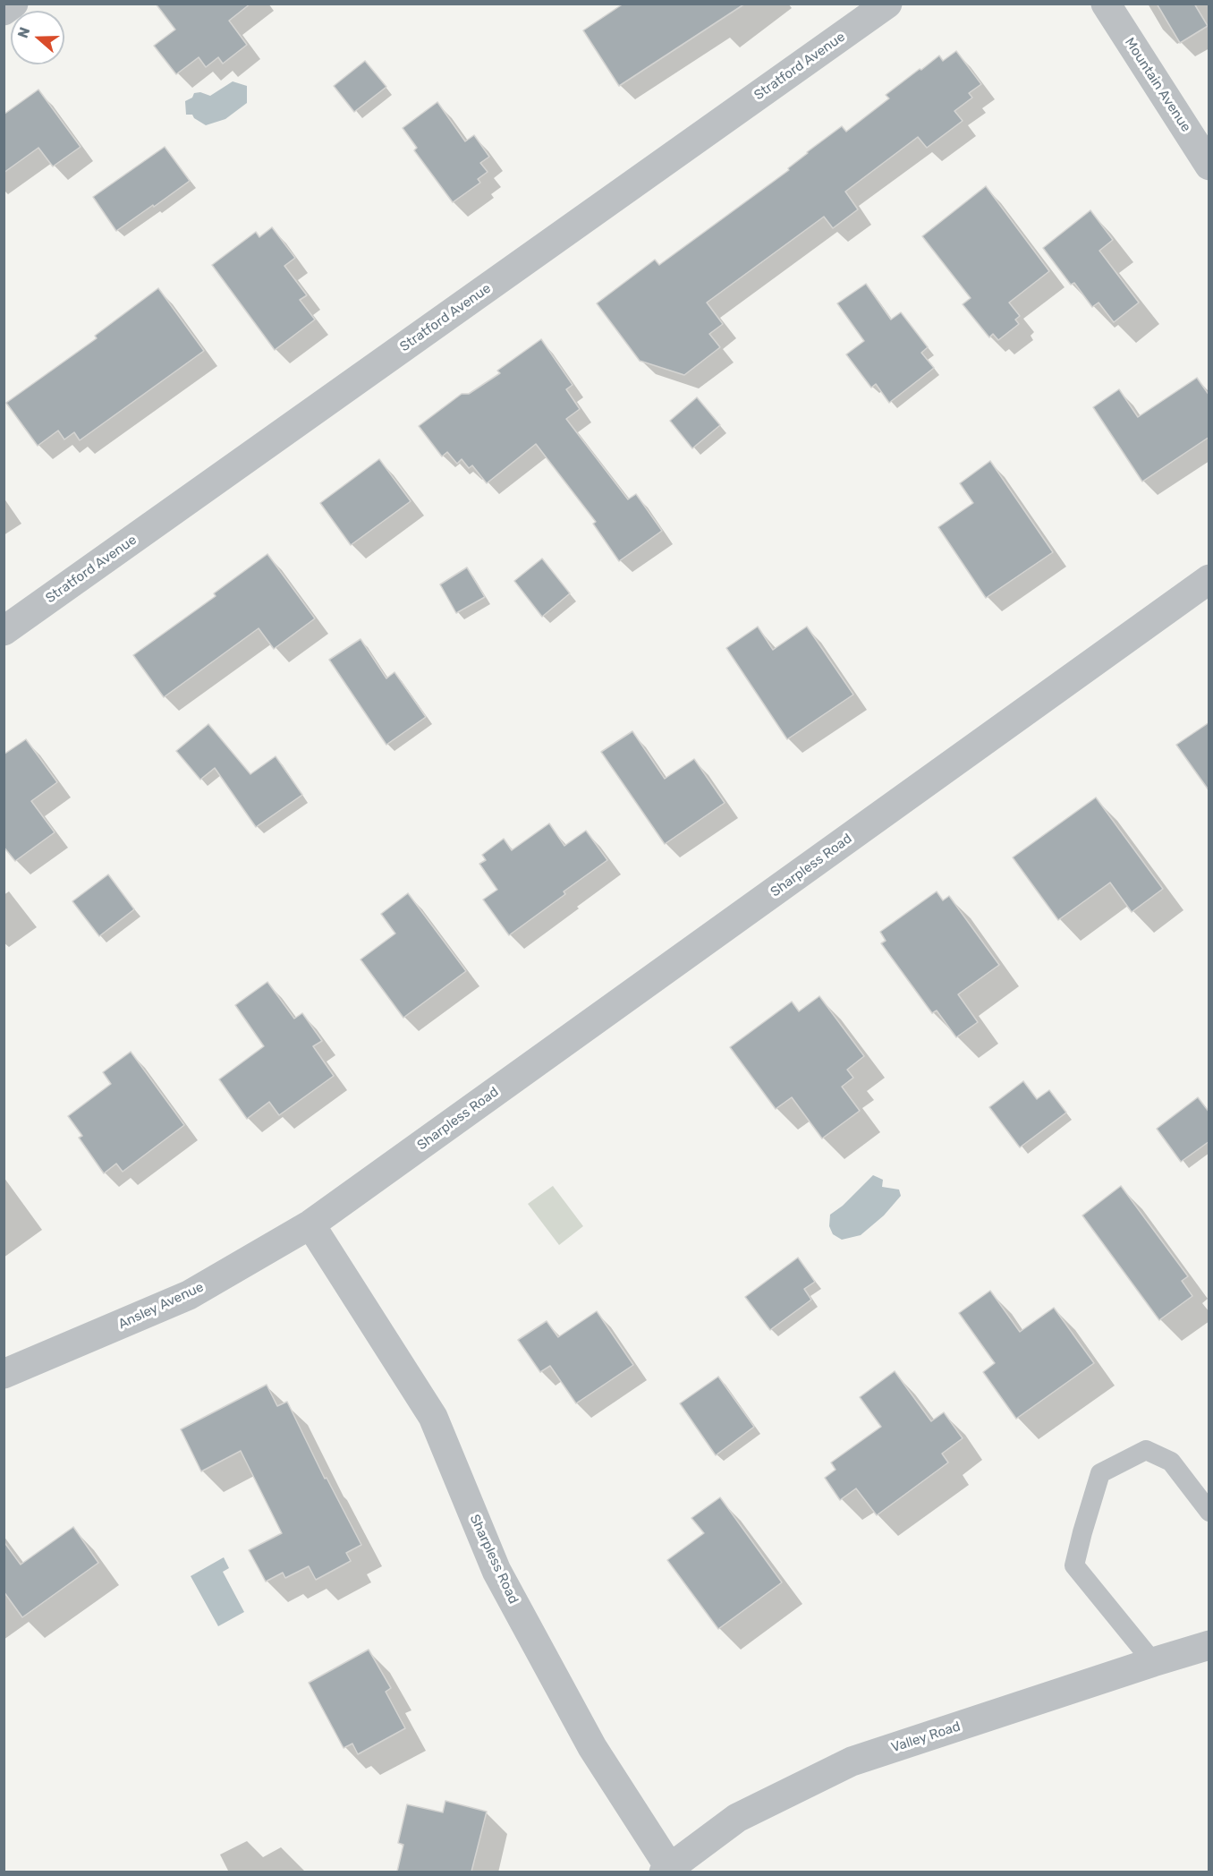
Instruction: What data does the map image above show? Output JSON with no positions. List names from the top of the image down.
{
  "streets": {
    "street": [
      "Stratford Avenue",
      "Mountain Avenue",
      "Sharpless Road",
      "Ansley Avenue",
      "Valley Road"
    ]
  },
  "crossings": [
    ["Sharpless Road", "Ansley Avenue"],
    ["Sharpless Road", "Valley Road"]
  ],
  "north": "left"
}
